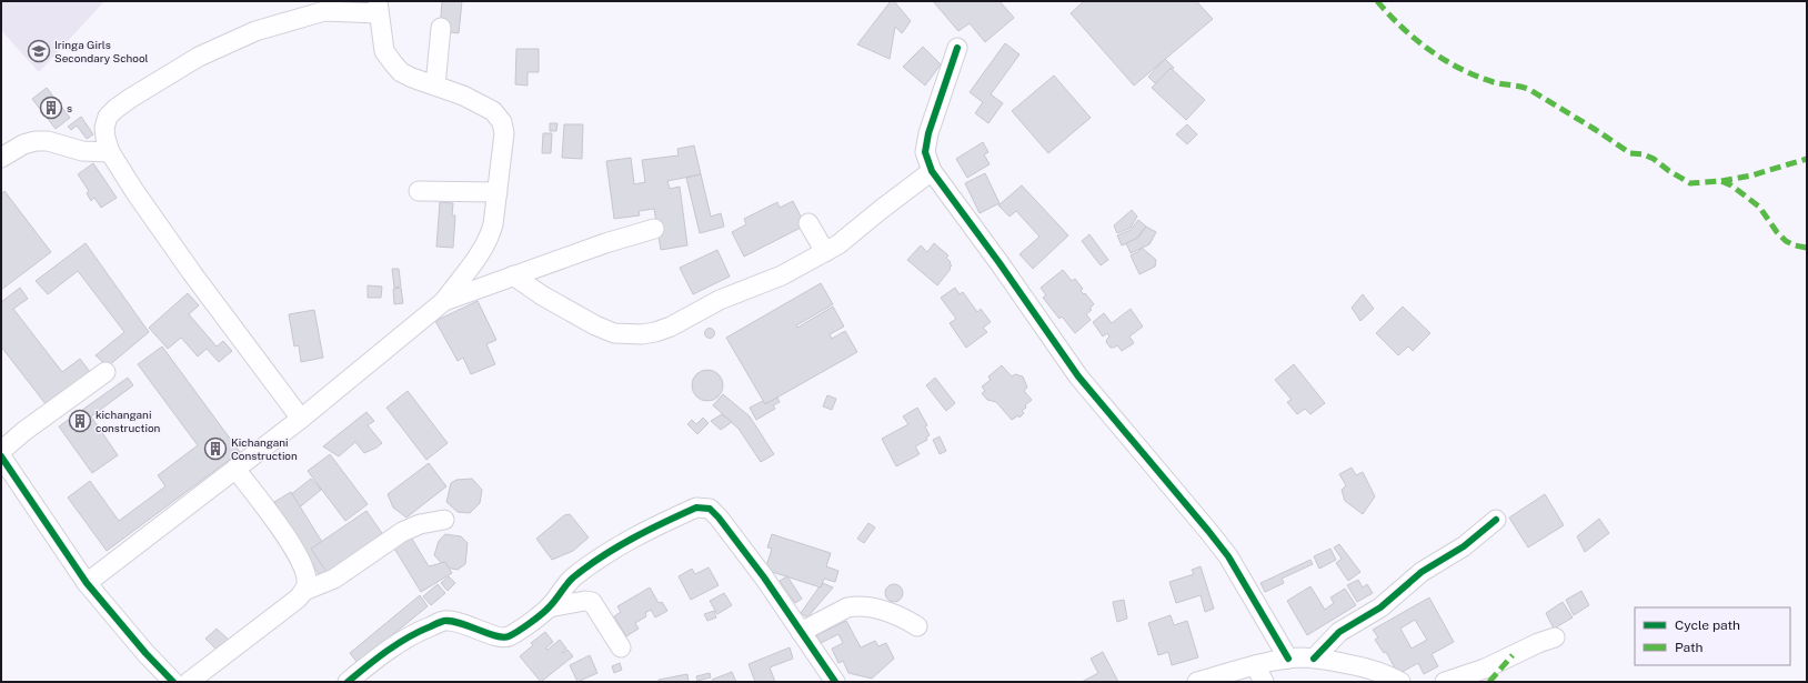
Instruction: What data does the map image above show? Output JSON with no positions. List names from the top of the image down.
{
  "places": {
    "school or university": ["Iringa Girls Secondary School"],
    "building": ["s", "kichangani construction", "Kichangani Construction"]
  },
  "legend": ["Cycle path", "Path"]
}
